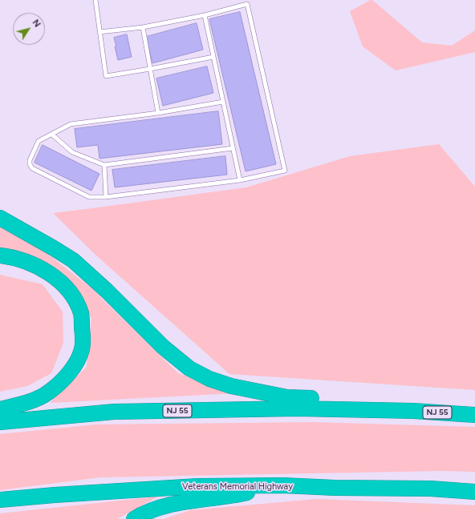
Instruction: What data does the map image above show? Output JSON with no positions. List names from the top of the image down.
{
  "streets": {
    "highway": ["NJ 55", "Veterans Memorial Highway"]
  },
  "north": "top right"
}
